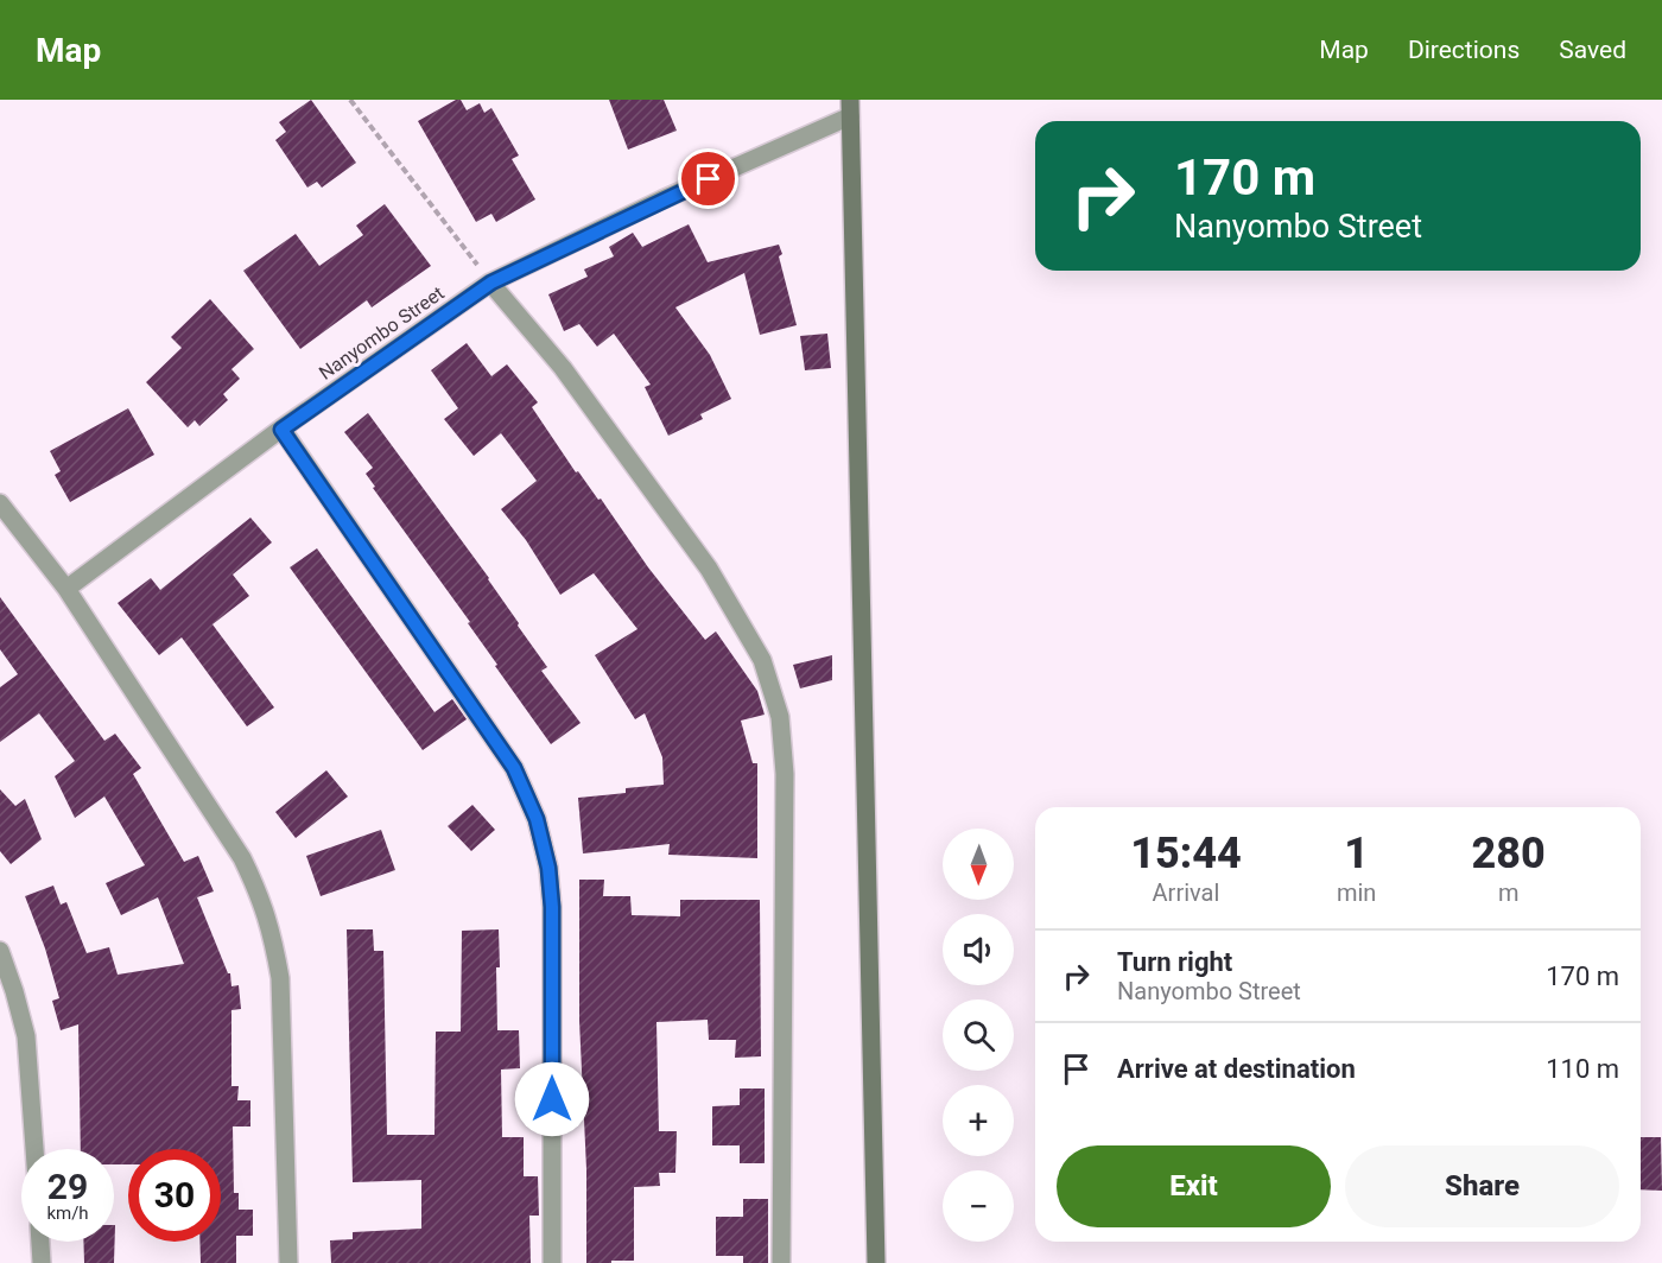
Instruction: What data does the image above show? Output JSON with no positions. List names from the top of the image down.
{
  "streets": {
    "street": ["Nanyombo Street"]
  },
  "north": "bottom",
  "page": {
    "header": "Map",
    "nav": ["Map", "Directions", "Saved"],
    "turn": ["170 m", "Nanyombo Street"],
    "eta": [
      "15:44",
      "Arrival",
      "1",
      "min",
      "280",
      "m"
    ],
    "map_buttons": ["+", "−"],
    "list": [
      {
        "name": "Turn right",
        "note": "Nanyombo Street",
        "value": "170 m"
      },
      {
        "name": "Arrive at destination",
        "value": "110 m"
      }
    ],
    "buttons": ["Exit", "Share"],
    "speed": "29 km/h",
    "limit": "30"
  }
}
